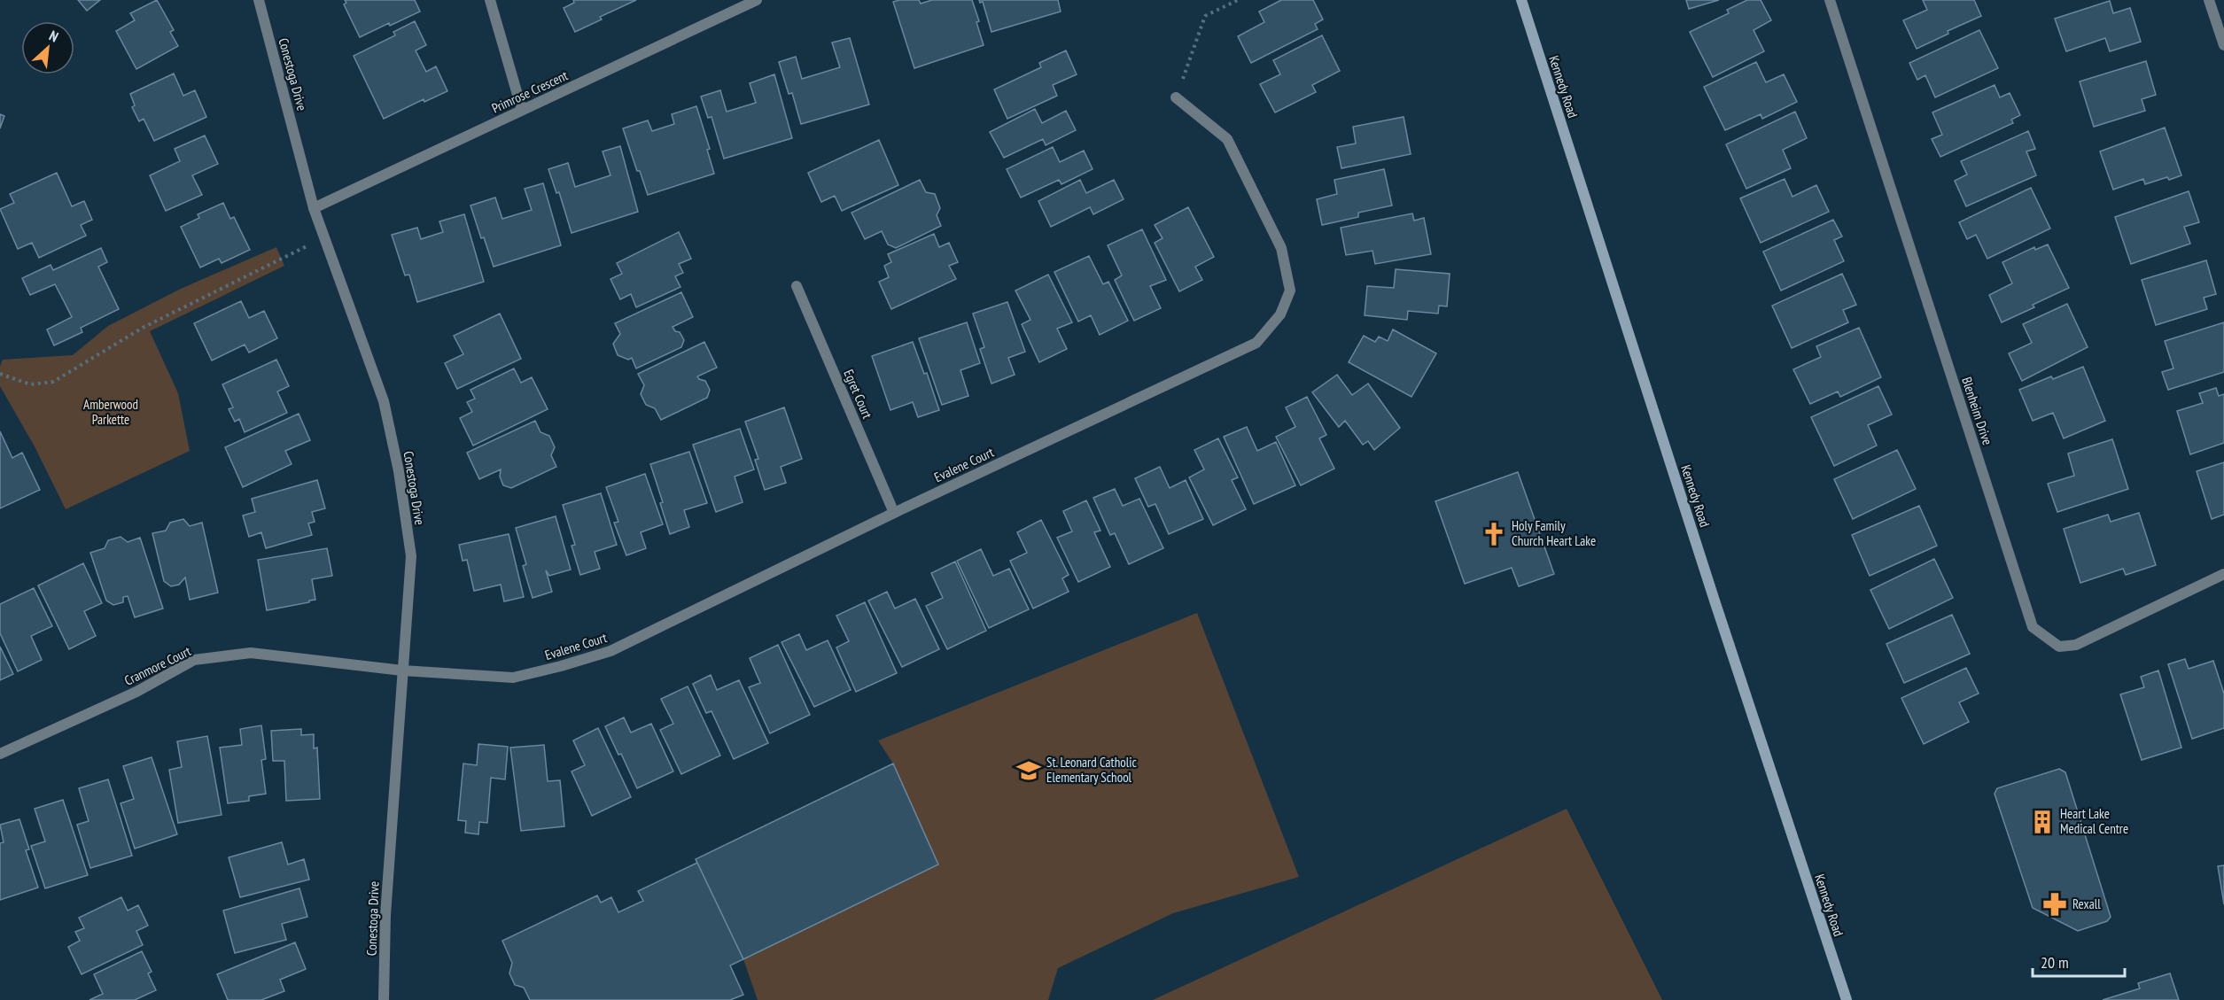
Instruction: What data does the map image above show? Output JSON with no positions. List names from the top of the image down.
{
  "streets": {
    "main road": ["Kennedy Road"],
    "street": [
      "Conestoga Drive",
      "Primrose Crescent",
      "Egret Court",
      "Blenheim Drive",
      "Evalene Court",
      "Cranmore Court"
    ]
  },
  "crossings": [
    ["Conestoga Drive", "Primrose Crescent"],
    ["Conestoga Drive", "Evalene Court"],
    ["Conestoga Drive", "Cranmore Court"],
    ["Egret Court", "Evalene Court"],
    ["Evalene Court", "Cranmore Court"]
  ],
  "parks": ["Amberwood Parkette"],
  "places": {
    "church": ["Holy Family Church Heart Lake"],
    "school or university": ["St. Leonard Catholic Elementary School"],
    "building": ["Heart Lake Medical Centre"],
    "pharmacy": ["Rexall"]
  },
  "scale_bar": "20 m",
  "north": "top right"
}
